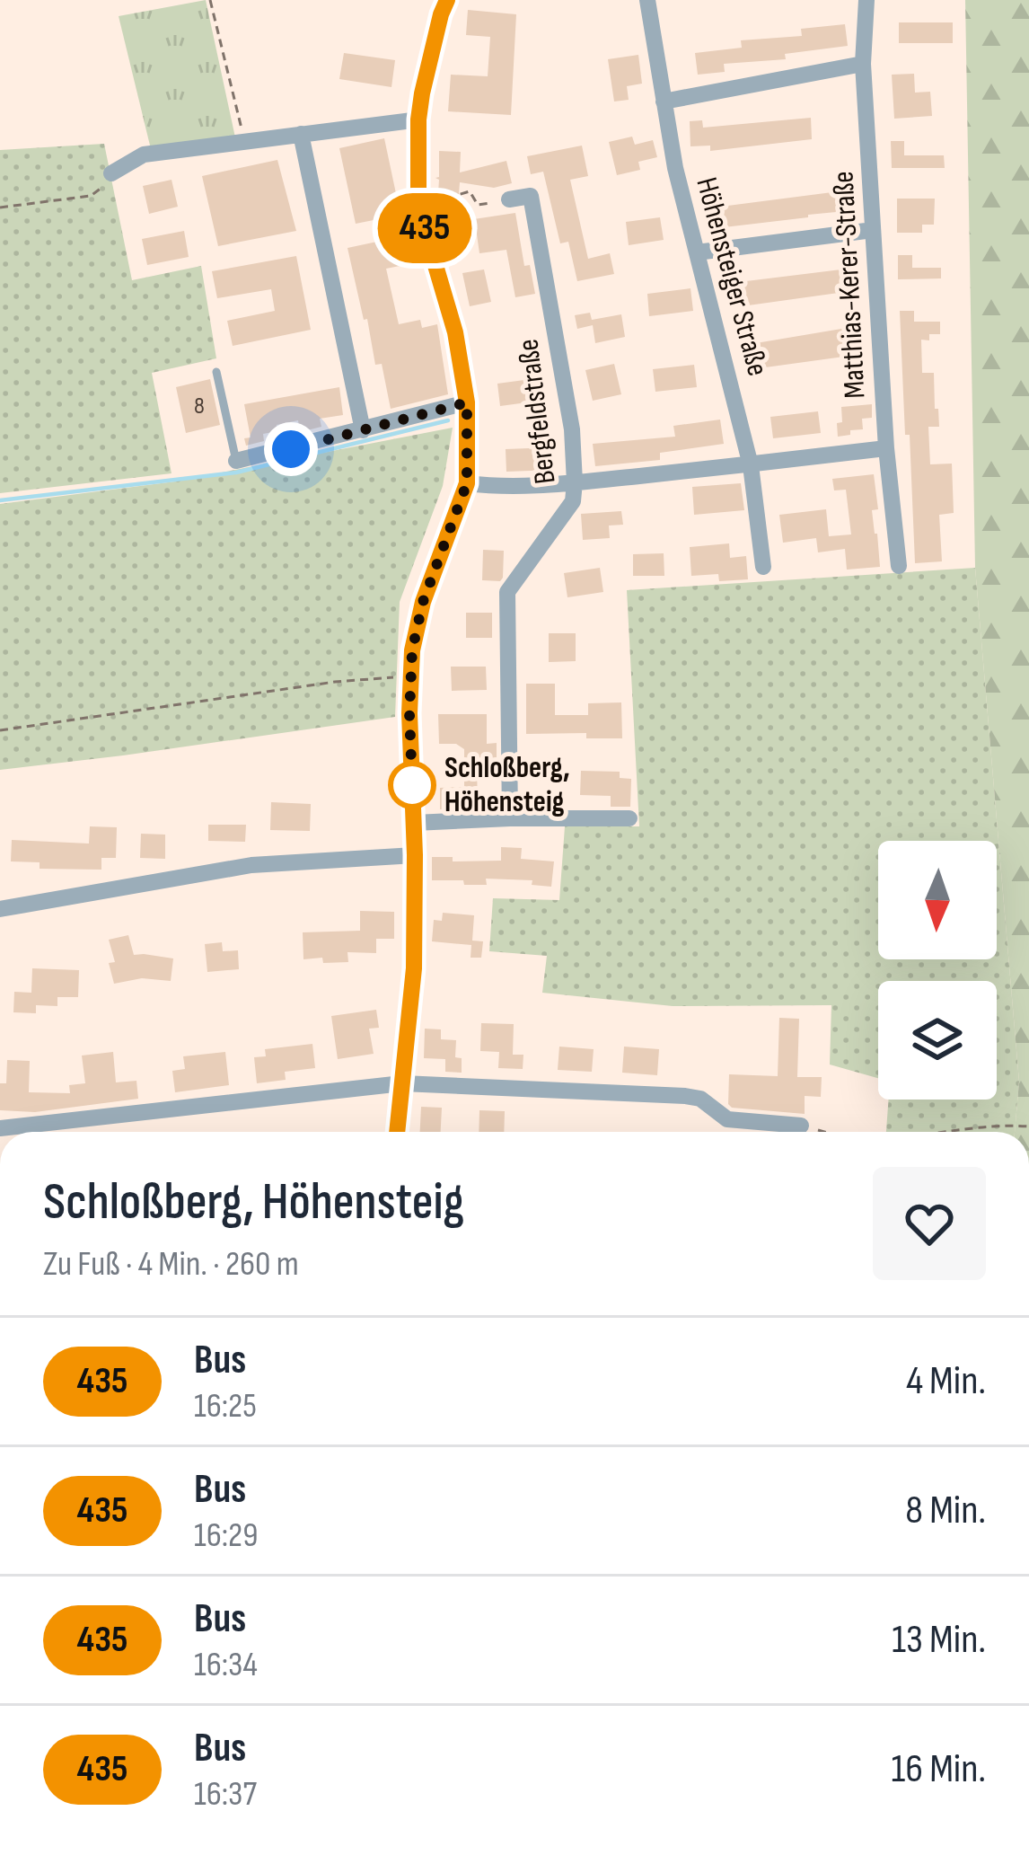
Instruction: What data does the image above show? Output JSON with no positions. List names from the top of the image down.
{
  "streets": {
    "street": ["Höhensteiger Straße", "Matthias-Kerer-Straße", "Bergfeldstraße"]
  },
  "places": ["Schloßberg, Höhensteig"],
  "lines": ["bus line 435"],
  "house_numbers": ["8"],
  "north": "bottom",
  "page": {
    "on_map": "435",
    "heading": ["Schloßberg, Höhensteig", "Zu Fuß · 4 Min. · 260 m"],
    "list": [
      {
        "mark": "435",
        "name": "Bus",
        "note": "16:25",
        "value": "4 Min."
      },
      {
        "mark": "435",
        "name": "Bus",
        "note": "16:29",
        "value": "8 Min."
      },
      {
        "mark": "435",
        "name": "Bus",
        "note": "16:34",
        "value": "13 Min."
      },
      {
        "mark": "435",
        "name": "Bus",
        "note": "16:37",
        "value": "16 Min."
      }
    ]
  }
}
